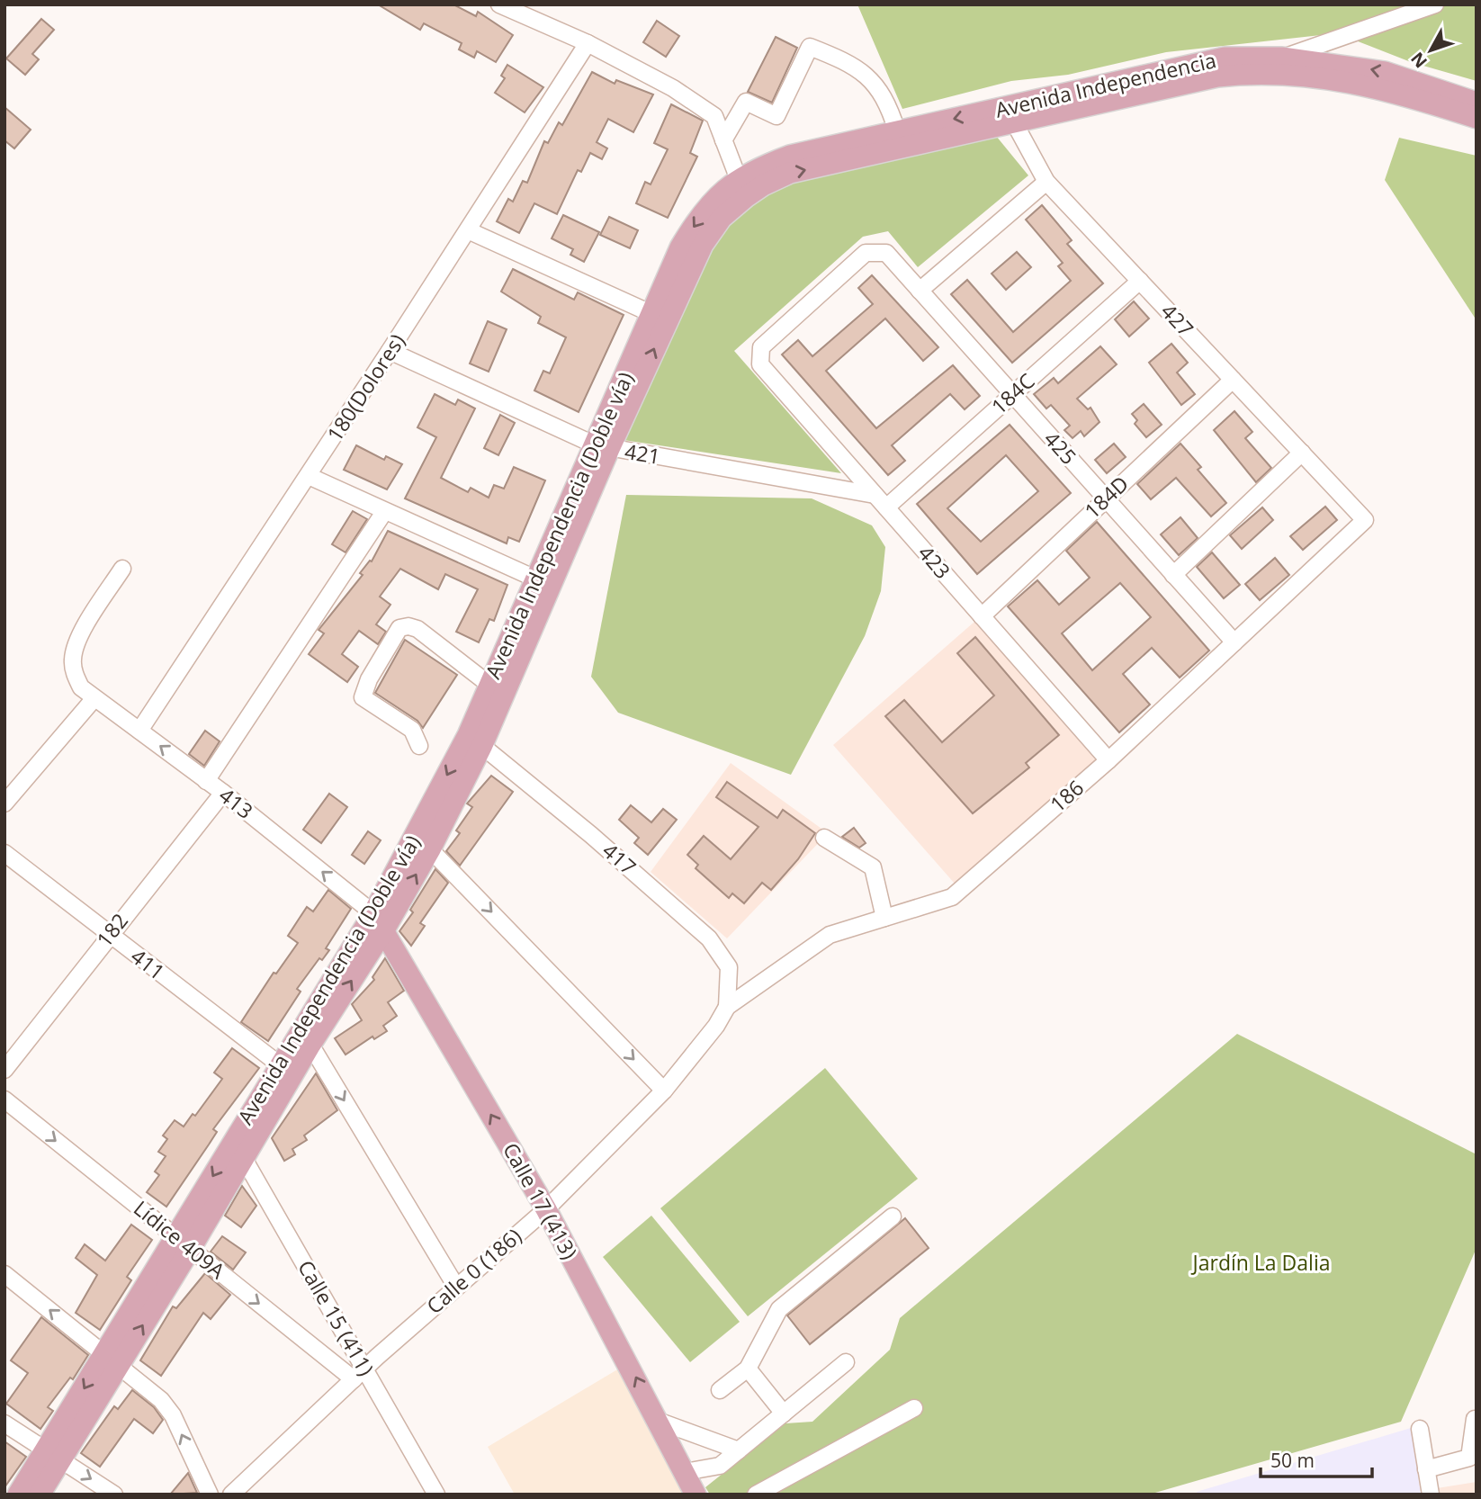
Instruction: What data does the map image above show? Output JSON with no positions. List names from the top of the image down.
{
  "streets": {
    "main road": ["Avenida Independencia", "Avenida Independencia (Doble vía)", "Calle 17 (413)"],
    "street": [
      "427",
      "180(Dolores)",
      "184C",
      "425",
      "421",
      "184D",
      "423",
      "186",
      "413",
      "417",
      "182",
      "411",
      "Lídice 409A",
      "Calle 0 (186)",
      "Calle 15 (411)"
    ]
  },
  "crossings": [
    ["Avenida Independencia", "427"],
    ["Avenida Independencia", "Avenida Independencia (Doble vía)"],
    ["427", "184C"],
    ["427", "184D"],
    ["427", "186"],
    ["180(Dolores)", "421"],
    ["180(Dolores)", "413"],
    ["184C", "425"],
    ["184C", "423"],
    ["425", "184D"],
    ["425", "423"],
    ["425", "186"],
    ["421", "Avenida Independencia (Doble vía)"],
    ["421", "423"],
    ["184D", "423"],
    ["Avenida Independencia (Doble vía)", "413"],
    ["Avenida Independencia (Doble vía)", "417"],
    ["Avenida Independencia (Doble vía)", "411"],
    ["Avenida Independencia (Doble vía)", "Calle 17 (413)"],
    ["Avenida Independencia (Doble vía)", "Lídice 409A"],
    ["Avenida Independencia (Doble vía)", "Calle 15 (411)"],
    ["423", "186"],
    ["186", "417"],
    ["186", "Calle 0 (186)"],
    ["413", "182"],
    ["413", "Calle 17 (413)"],
    ["417", "Calle 0 (186)"],
    ["182", "411"],
    ["Calle 17 (413)", "Calle 0 (186)"],
    ["Lídice 409A", "Calle 0 (186)"],
    ["Lídice 409A", "Calle 15 (411)"],
    ["Calle 0 (186)", "Calle 15 (411)"]
  ],
  "one_way": ["413", "Calle 17 (413)"],
  "parks": ["Jardín La Dalia"],
  "scale_bar": "50 m",
  "north": "bottom left"
}
